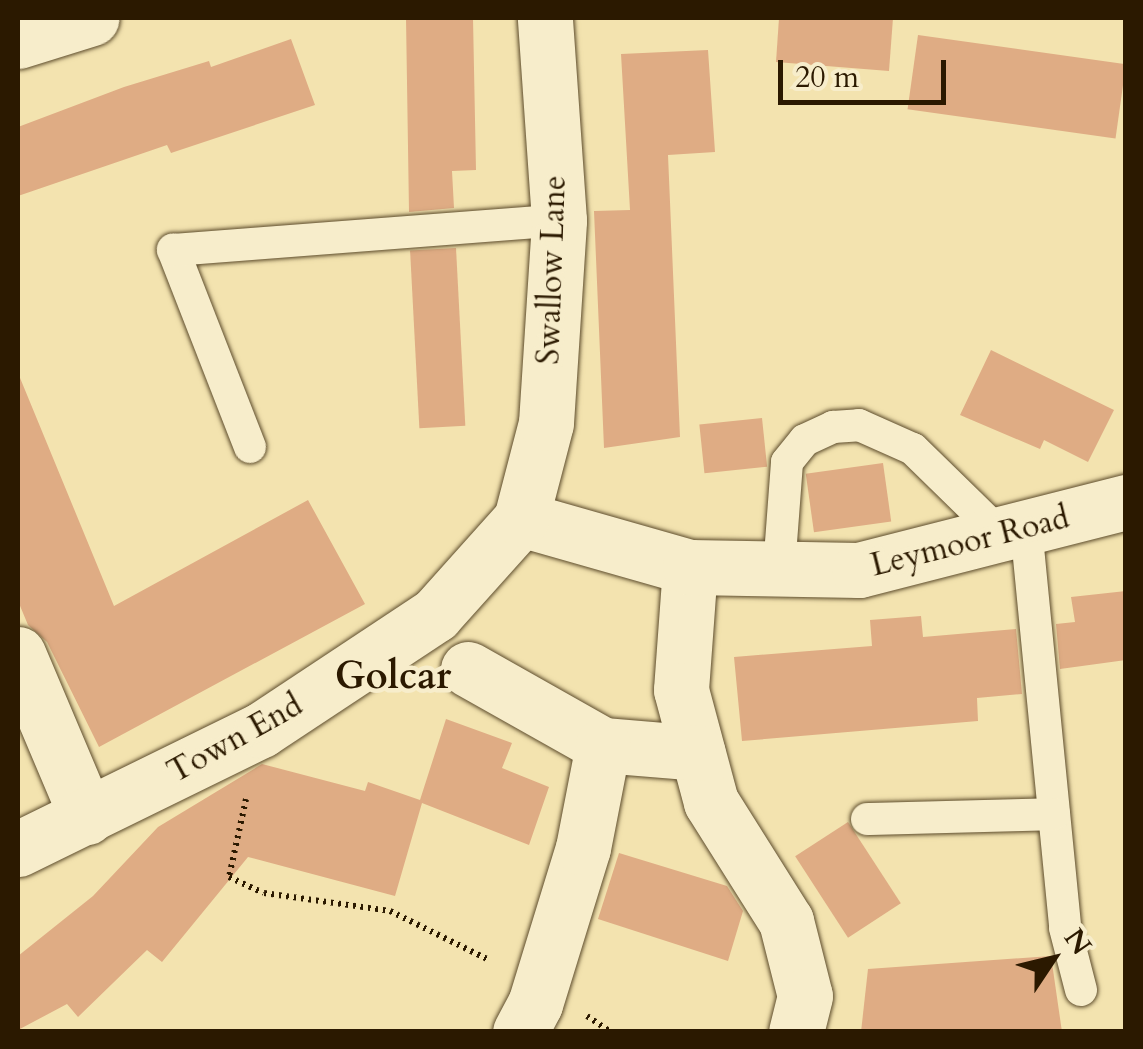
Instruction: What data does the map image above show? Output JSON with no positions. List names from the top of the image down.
{
  "streets": {
    "street": ["Swallow Lane", "Leymoor Road", "Town End"]
  },
  "crossings": [
    ["Swallow Lane", "Leymoor Road"],
    ["Swallow Lane", "Town End"],
    ["Leymoor Road", "Town End"]
  ],
  "districts": ["Golcar"],
  "scale_bar": "20 m",
  "north": "top right"
}
